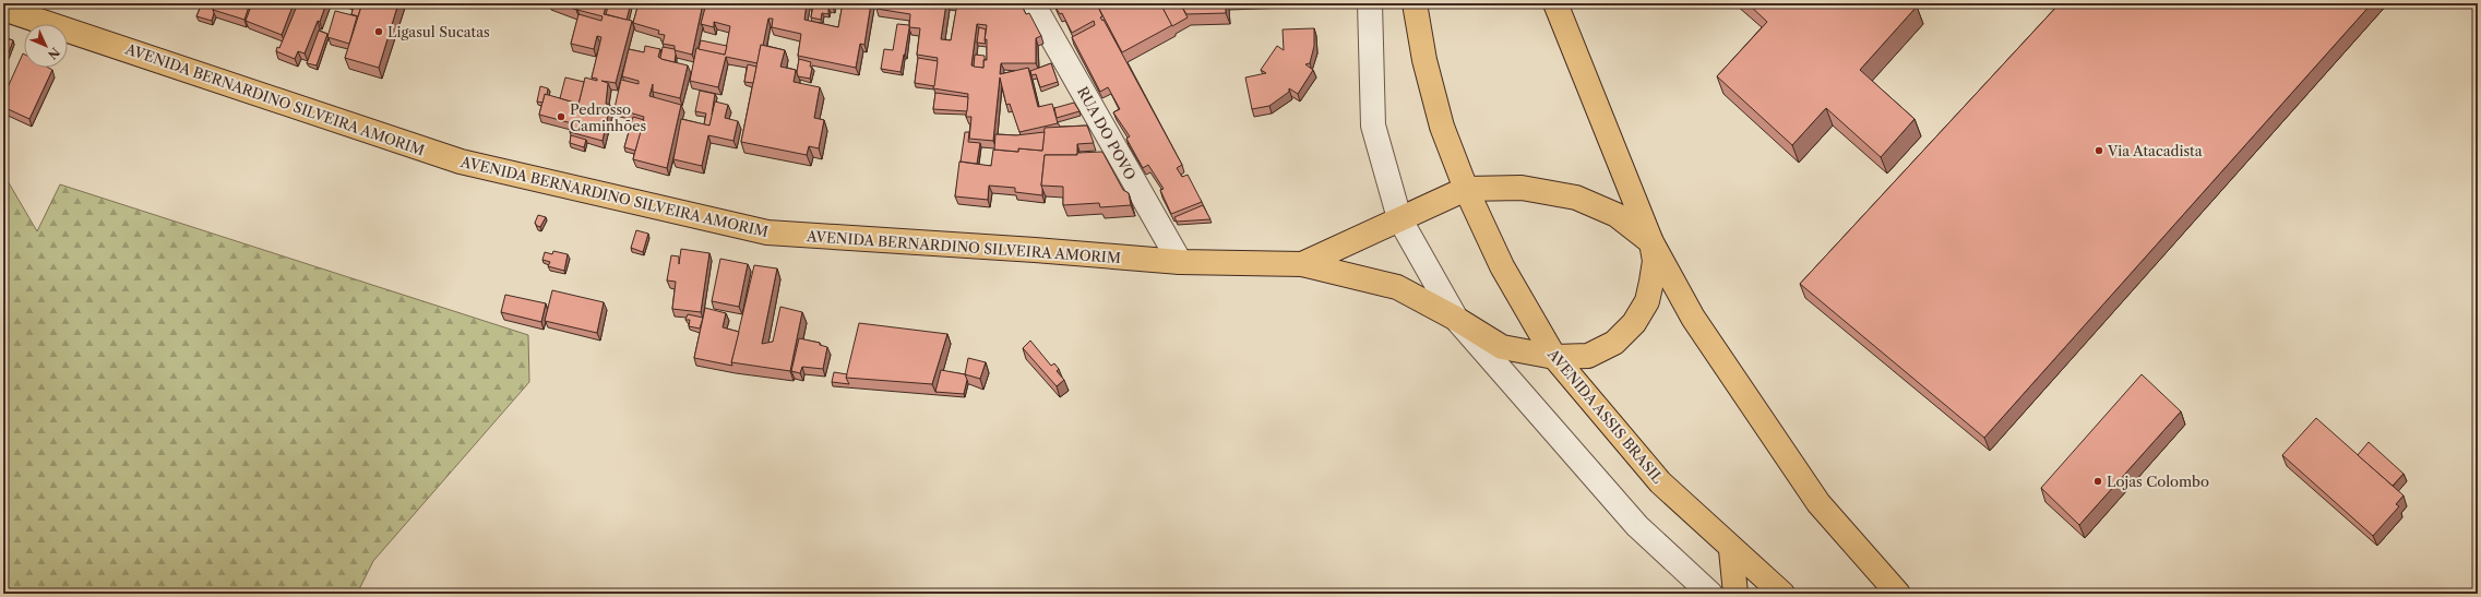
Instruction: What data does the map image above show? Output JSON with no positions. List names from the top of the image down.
{
  "streets": {
    "main road": ["AVENIDA BERNARDINO SILVEIRA AMORIM", "AVENIDA ASSIS BRASIL"],
    "street": ["RUA DO POVO"]
  },
  "crossings": [
    ["AVENIDA BERNARDINO SILVEIRA AMORIM", "RUA DO POVO"],
    ["AVENIDA BERNARDINO SILVEIRA AMORIM", "AVENIDA ASSIS BRASIL"]
  ],
  "places": [
    "Ligasul Sucatas",
    "Pedrosso Caminhões",
    "Via Atacadista",
    "Lojas Colombo"
  ],
  "north": "bottom right"
}
